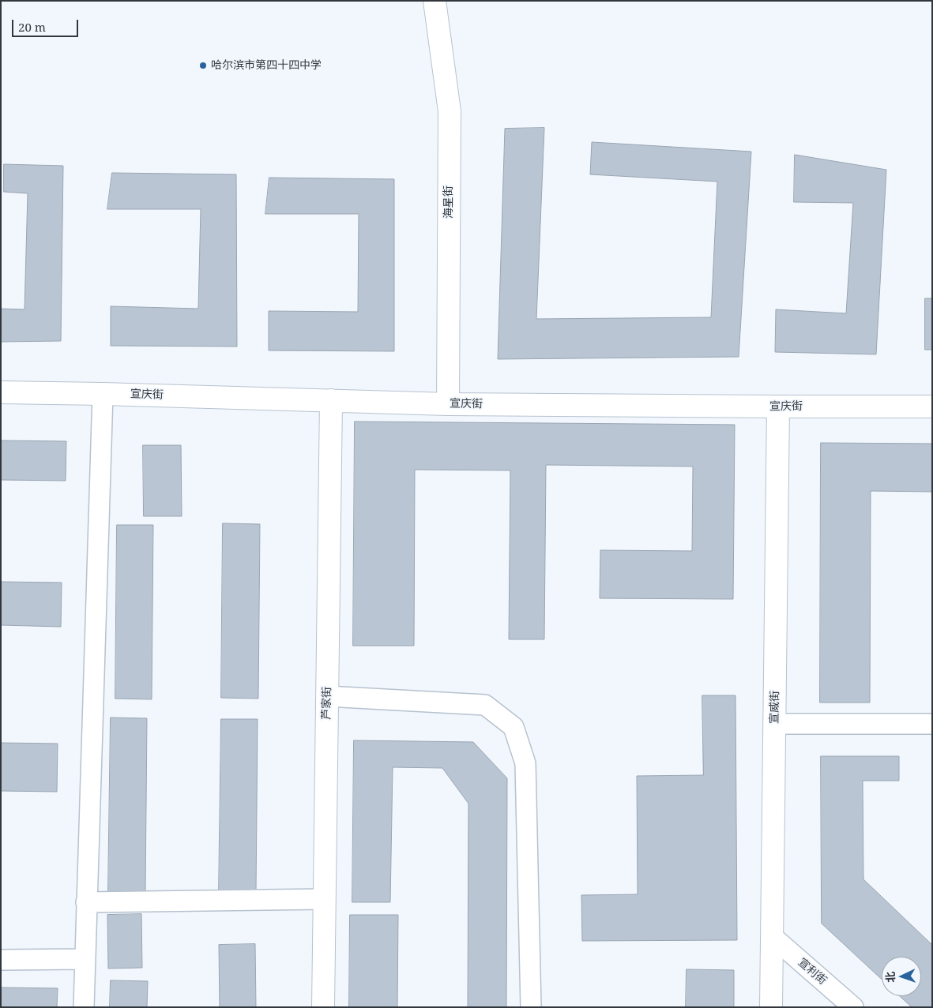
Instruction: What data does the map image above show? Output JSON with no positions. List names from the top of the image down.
{
  "streets": {
    "street": [
      "海星街",
      "宣庆街",
      "芦家街",
      "宣威街",
      "宣利街"
    ]
  },
  "crossings": [
    ["海星街", "宣庆街"],
    ["宣庆街", "芦家街"],
    ["宣庆街", "宣威街"],
    ["宣威街", "宣利街"]
  ],
  "places": ["哈尔滨市第四十四中学"],
  "scale_bar": "20 m",
  "north": "left"
}
